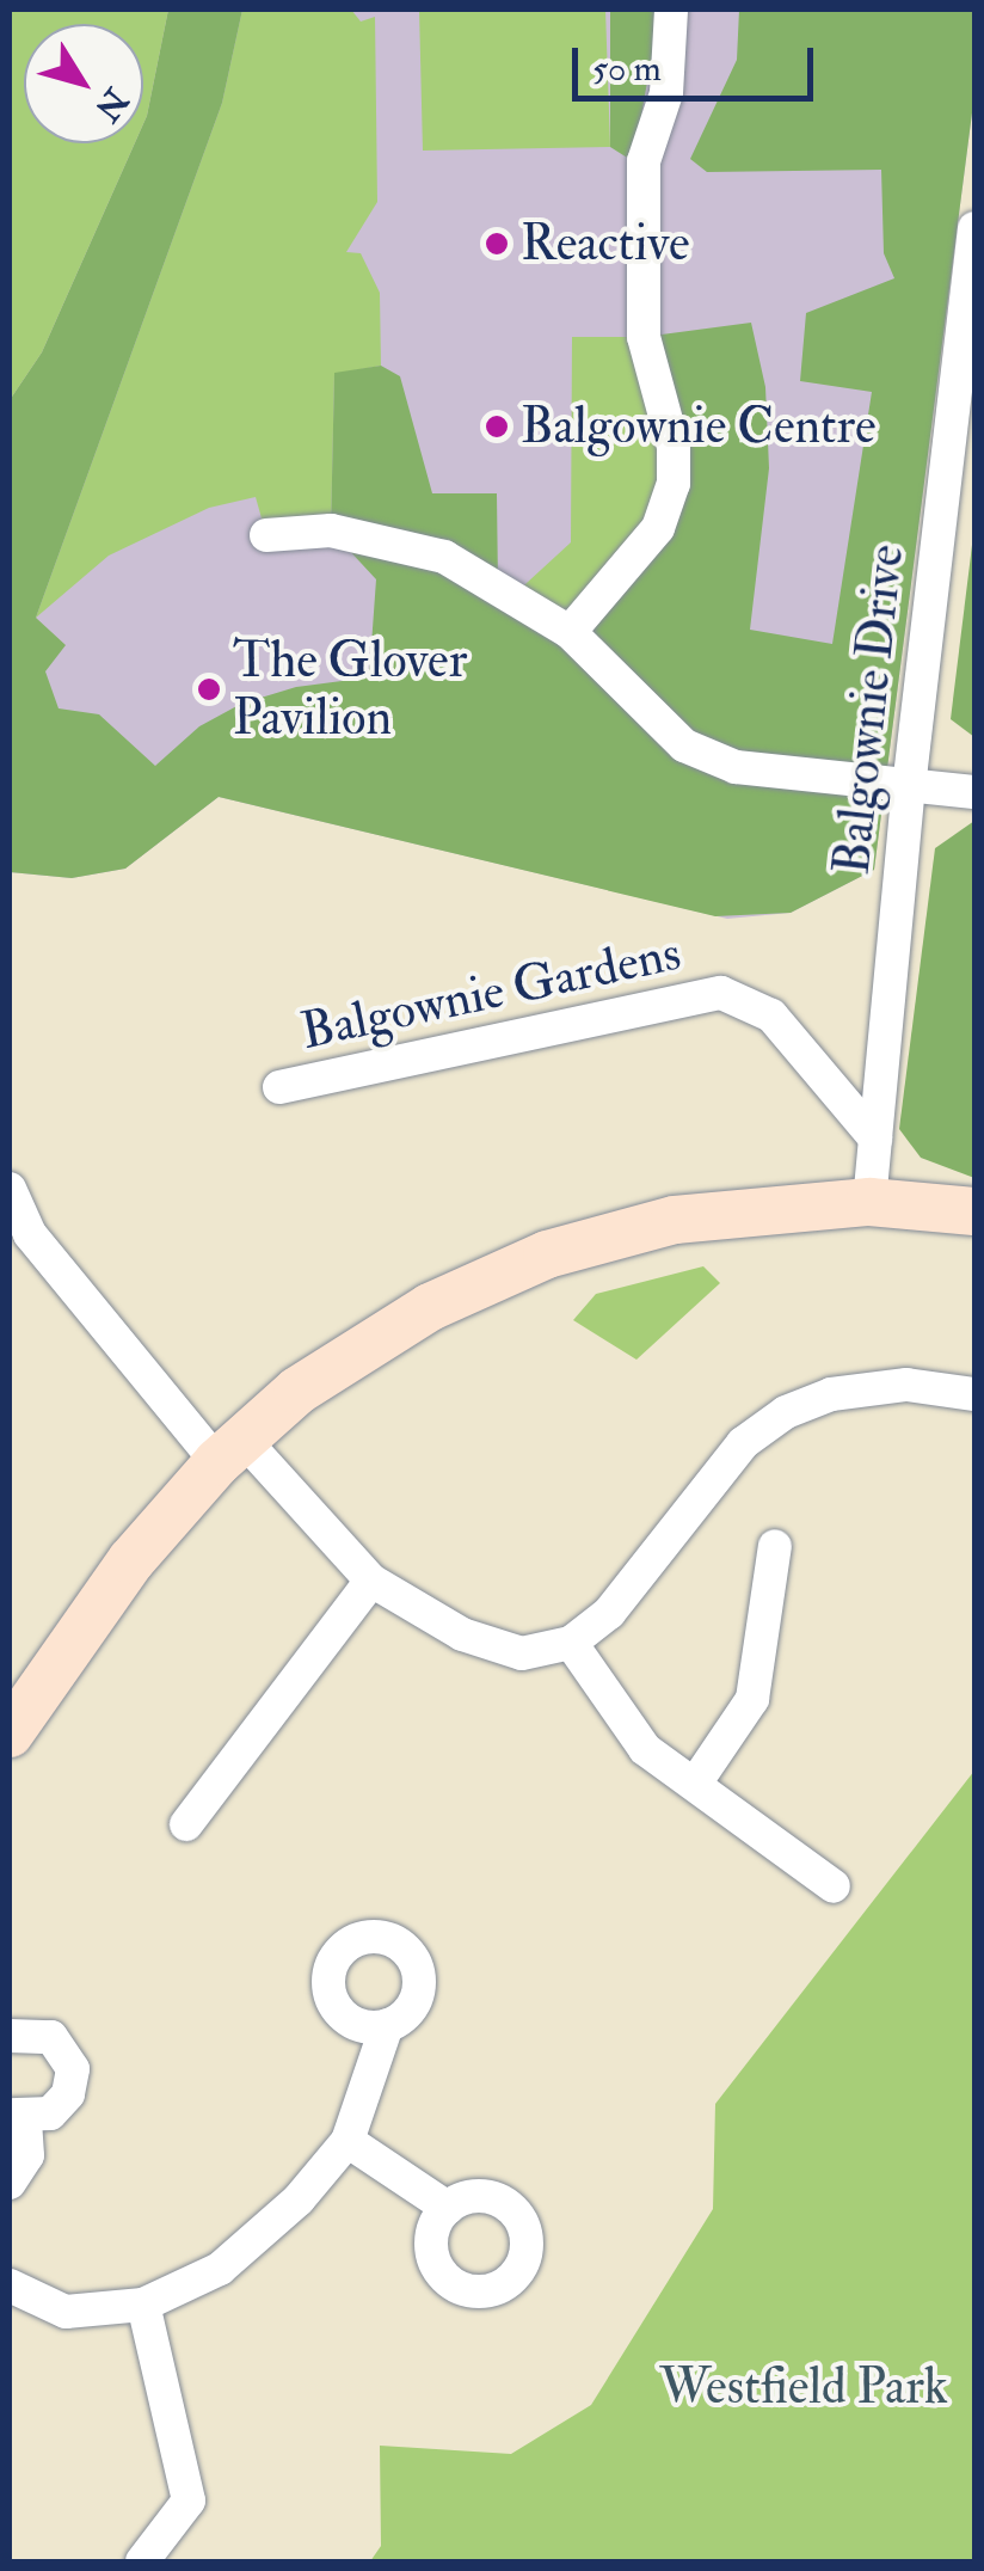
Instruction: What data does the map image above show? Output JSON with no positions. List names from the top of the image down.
{
  "streets": {
    "street": ["Balgownie Drive", "Balgownie Gardens"]
  },
  "crossings": [
    ["Balgownie Drive", "Balgownie Gardens"]
  ],
  "parks": ["Westfield Park"],
  "places": ["Reactive", "Balgownie Centre", "The Glover Pavilion"],
  "scale_bar": "50 m",
  "north": "bottom right"
}
